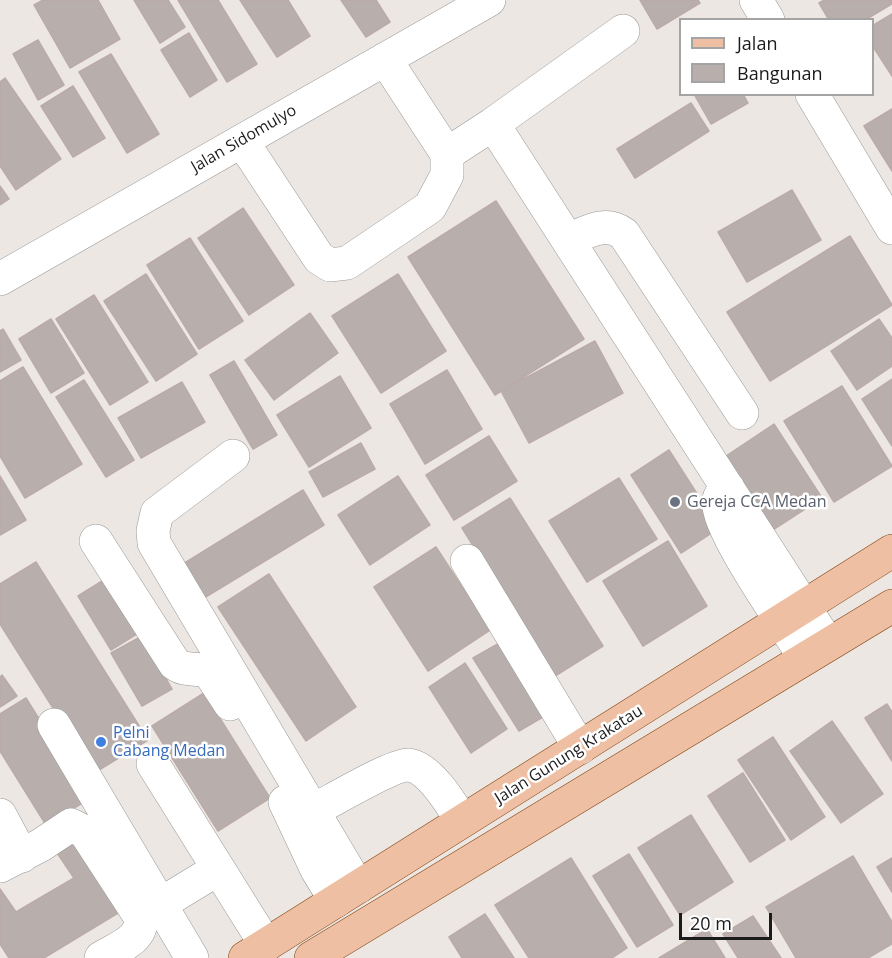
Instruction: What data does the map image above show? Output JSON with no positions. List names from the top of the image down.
{
  "streets": {
    "main road": ["Jalan Gunung Krakatau"],
    "street": ["Jalan Sidomulyo"]
  },
  "places": ["Gereja CCA Medan", "Pelni Cabang Medan"],
  "legend": ["Jalan", "Bangunan"],
  "scale_bar": "20 m"
}
